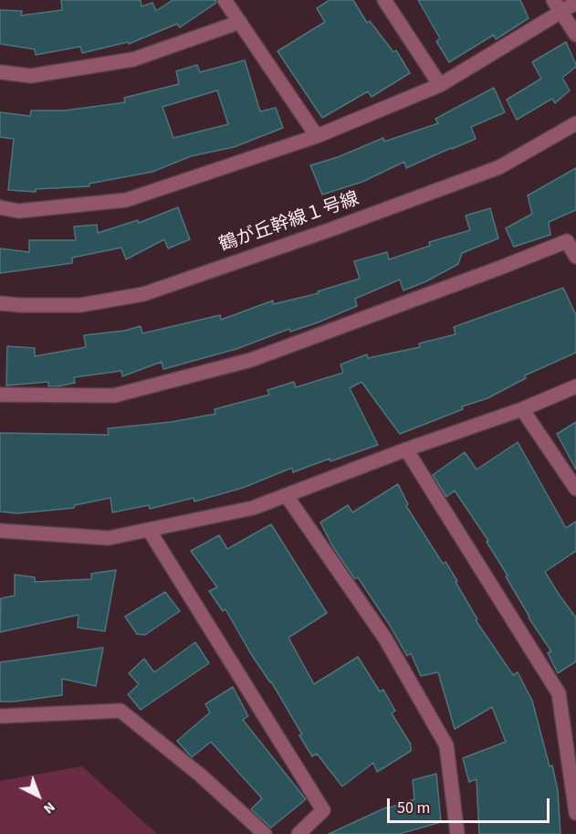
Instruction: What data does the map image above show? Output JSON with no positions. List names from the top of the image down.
{
  "streets": {
    "street": ["鶴が丘幹線１号線"]
  },
  "scale_bar": "50 m",
  "north": "bottom right"
}
